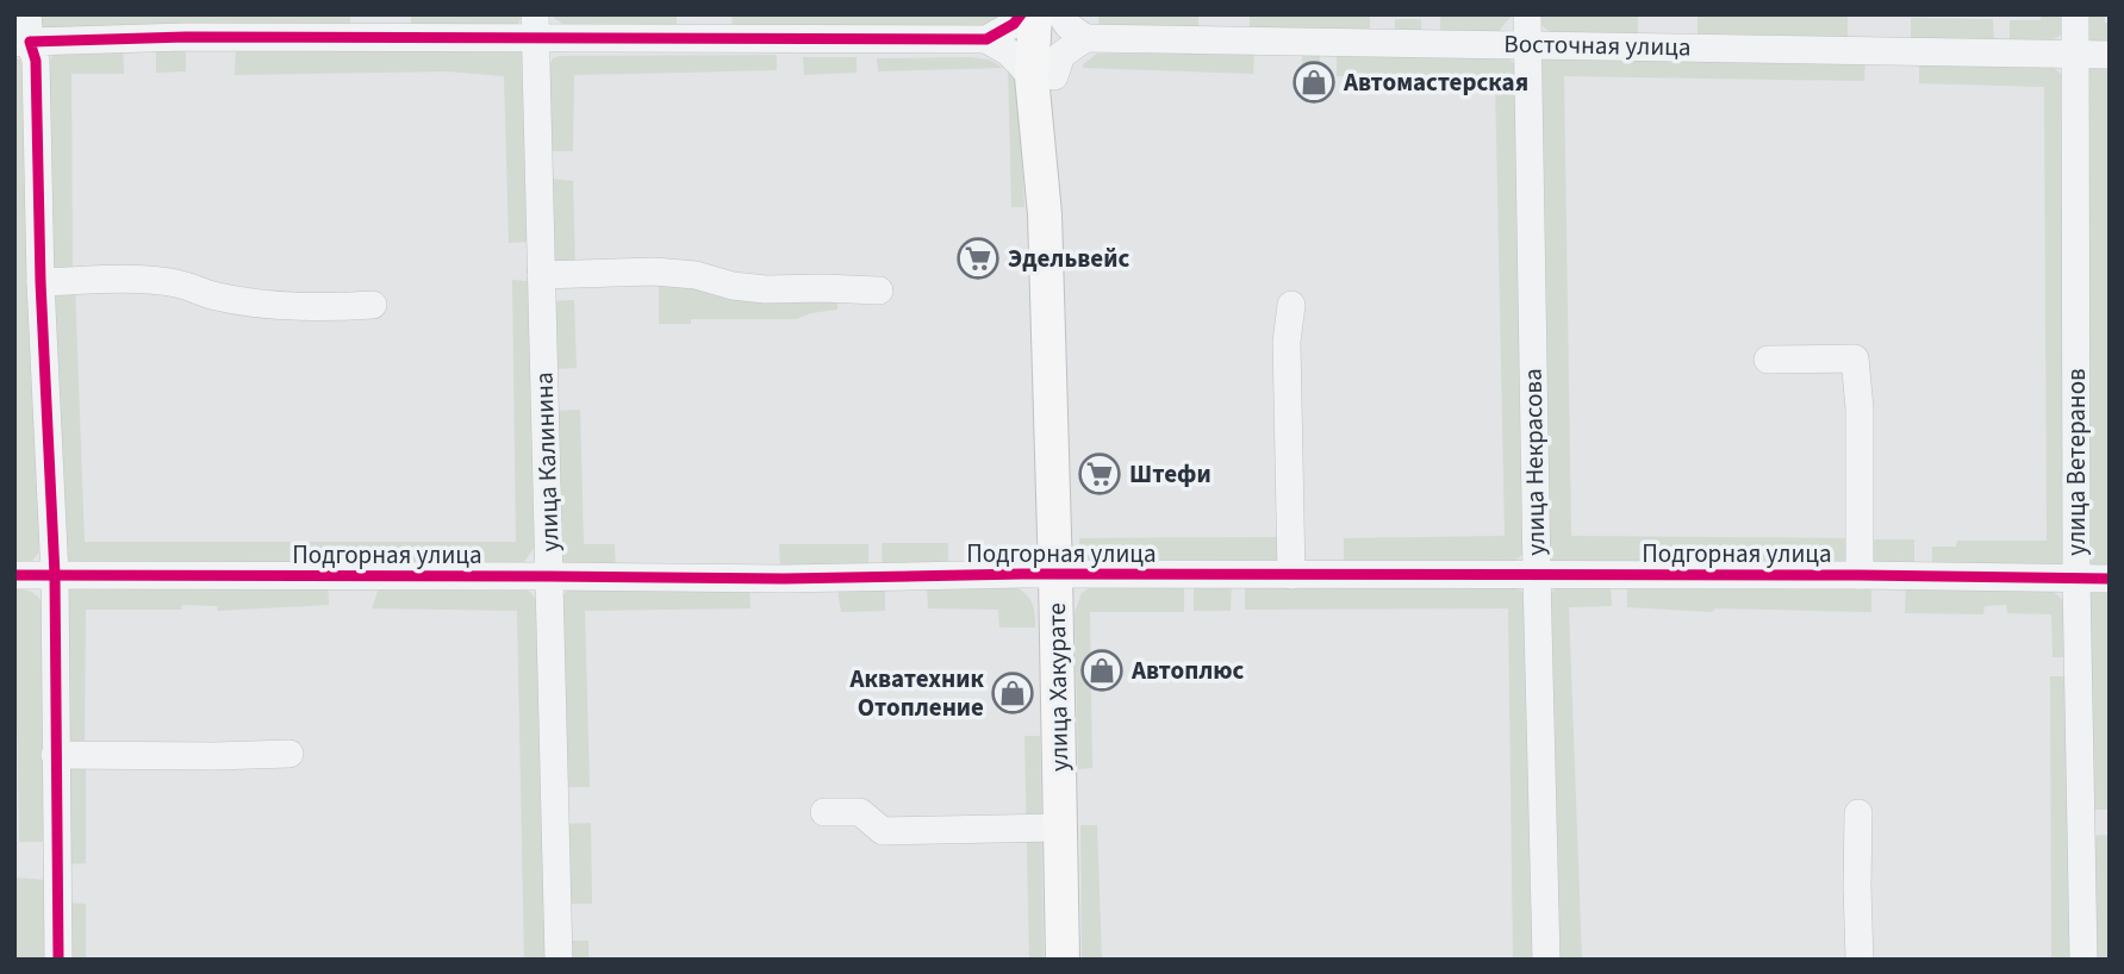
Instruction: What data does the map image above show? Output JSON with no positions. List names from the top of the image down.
{
  "streets": {
    "main road": ["улица Хакурате"],
    "street": [
      "Восточная улица",
      "улица Калинина",
      "улица Некрасова",
      "улица Ветеранов",
      "Подгорная улица"
    ]
  },
  "crossings": [
    ["Восточная улица", "улица Некрасова"],
    ["Восточная улица", "улица Ветеранов"],
    ["улица Калинина", "Подгорная улица"],
    ["улица Некрасова", "Подгорная улица"],
    ["улица Ветеранов", "Подгорная улица"],
    ["Подгорная улица", "улица Хакурате"]
  ],
  "places": {
    "shop": ["Автомастерская", "Автоплюс", "Акватехник Отопление"],
    "supermarket": ["Эдельвейс", "Штефи"]
  }
}
